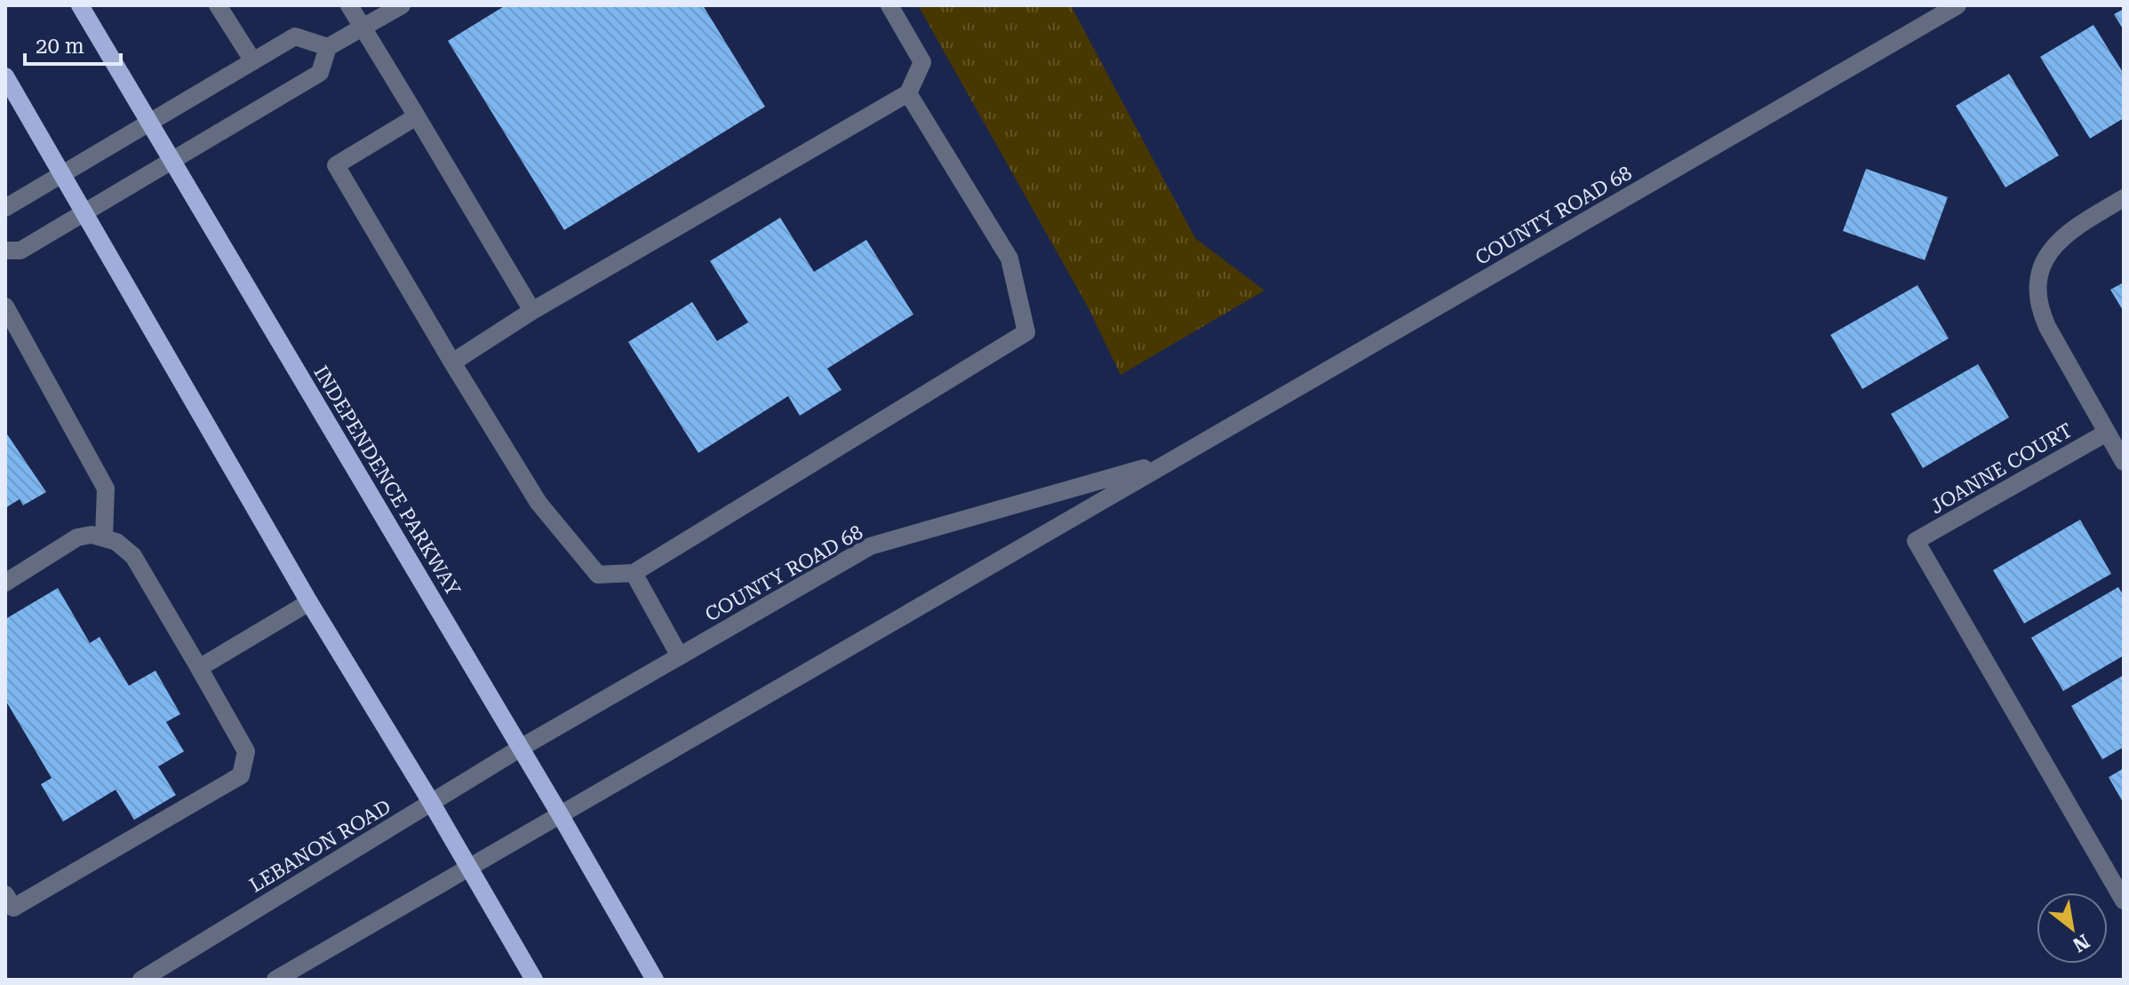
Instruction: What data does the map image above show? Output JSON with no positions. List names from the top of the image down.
{
  "streets": {
    "main road": ["INDEPENDENCE PARKWAY"],
    "street": ["COUNTY ROAD 68", "JOANNE COURT", "LEBANON ROAD"]
  },
  "crossings": [
    ["COUNTY ROAD 68", "INDEPENDENCE PARKWAY"],
    ["COUNTY ROAD 68", "LEBANON ROAD"],
    ["INDEPENDENCE PARKWAY", "LEBANON ROAD"]
  ],
  "scale_bar": "20 m",
  "north": "bottom right"
}
